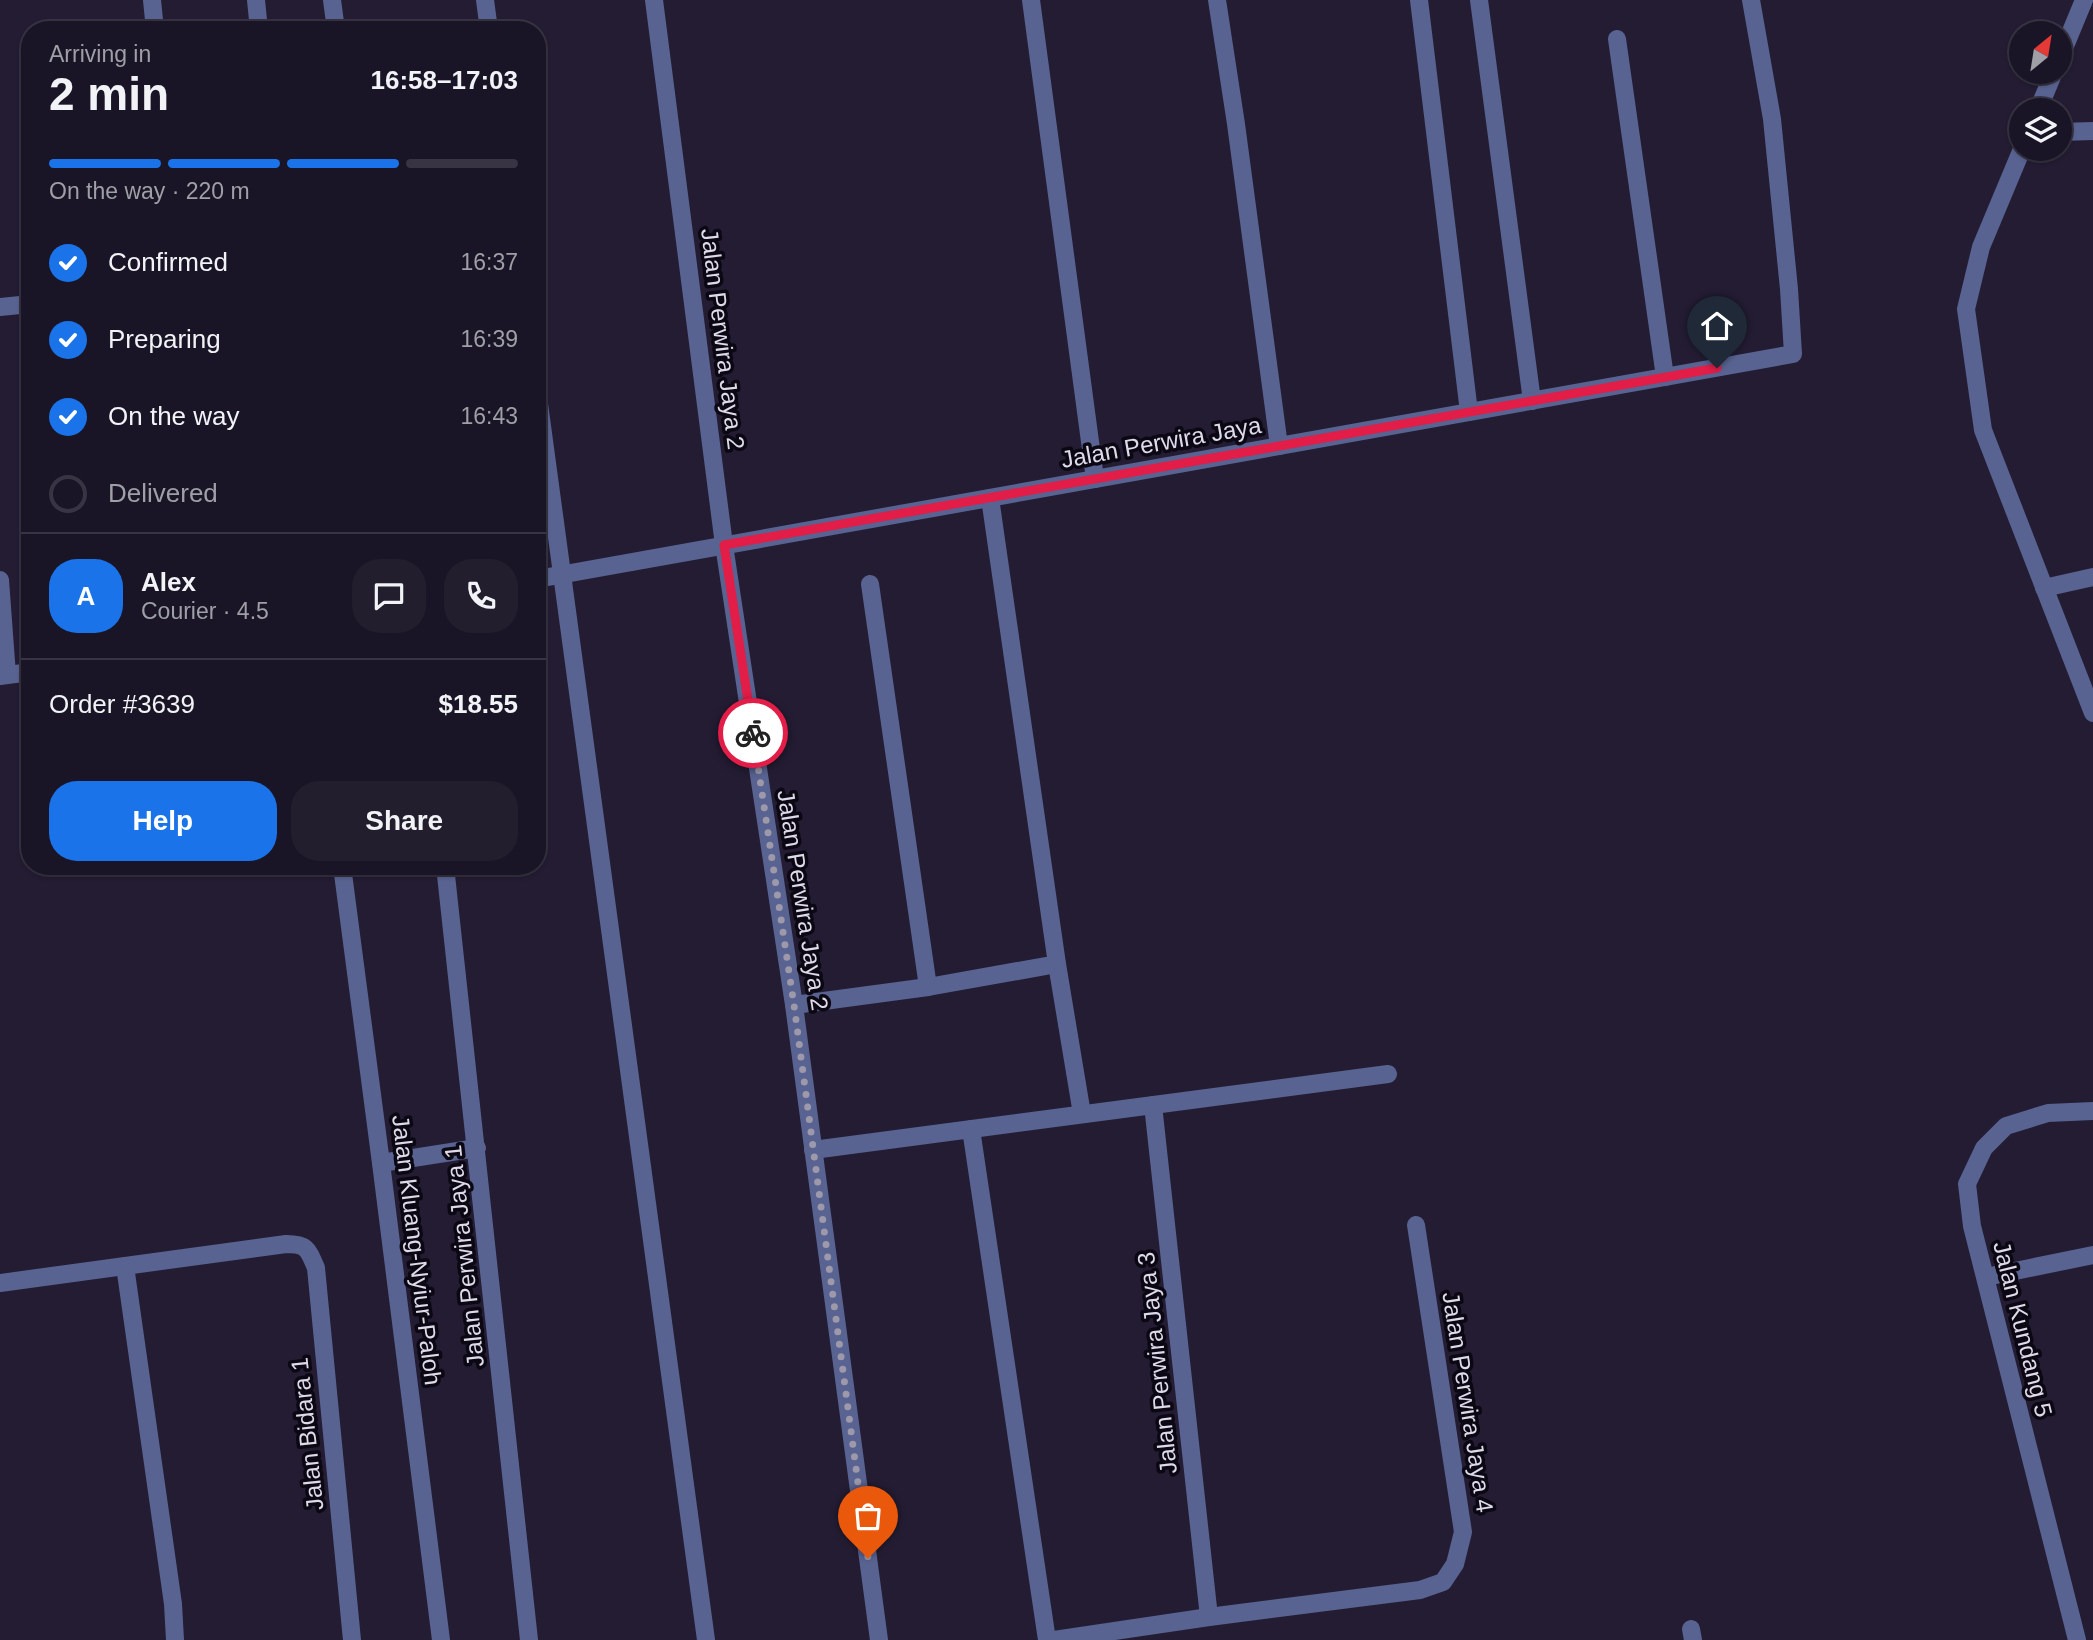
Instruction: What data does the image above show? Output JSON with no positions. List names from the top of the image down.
{
  "streets": {
    "street": [
      "Jalan Perwira Jaya 2",
      "Jalan Perwira Jaya",
      "Jalan Kluang-Nyiur-Paloh",
      "Jalan Perwira Jaya 1",
      "Jalan Kundang 5",
      "Jalan Perwira Jaya 3",
      "Jalan Perwira Jaya 4",
      "Jalan Bidara 1"
    ]
  },
  "crossings": [
    ["Jalan Perwira Jaya 2", "Jalan Perwira Jaya"],
    ["Jalan Perwira Jaya 3", "Jalan Perwira Jaya 4"]
  ],
  "north": "top right",
  "page": {
    "heading": ["2 min", "Arriving in", "16:58–17:03"],
    "panel": [
      "Alex",
      "Courier · 4.5",
      "Order #3639",
      "$18.55"
    ],
    "bar": "On the way · 220 m",
    "list": [
      ["Confirmed", "16:37"],
      ["Preparing", "16:39"],
      ["On the way", "16:43"],
      "Delivered"
    ],
    "round": "A",
    "buttons": ["Help", "Share"]
  }
}
